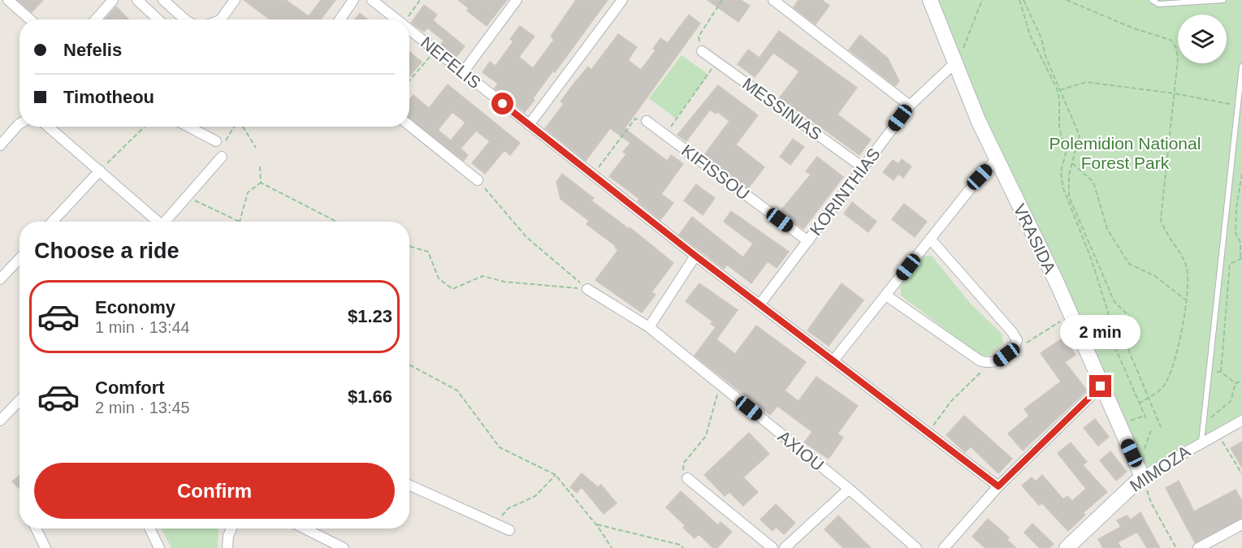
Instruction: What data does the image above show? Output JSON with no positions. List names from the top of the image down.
{
  "streets": {
    "street": [
      "NEFELIS",
      "MESSINIAS",
      "KIFISSOU",
      "KORINTHIAS",
      "VRASIDA",
      "AXIOU",
      "MIMOZA"
    ]
  },
  "crossings": [
    ["NEFELIS", "KORINTHIAS"],
    ["MESSINIAS", "KORINTHIAS"],
    ["KIFISSOU", "KORINTHIAS"],
    ["KORINTHIAS", "VRASIDA"],
    ["VRASIDA", "MIMOZA"]
  ],
  "parks": ["Polemidion National Forest Park"],
  "page": {
    "banner": ["Nefelis", "Timotheou"],
    "heading": "Choose a ride",
    "list": [
      {
        "name": "Economy",
        "note": "1 min · 13:44",
        "value": "$1.23"
      },
      {
        "name": "Comfort",
        "note": "2 min · 13:45",
        "value": "$1.66"
      }
    ],
    "bubble": "2 min",
    "buttons": "Confirm"
  }
}
